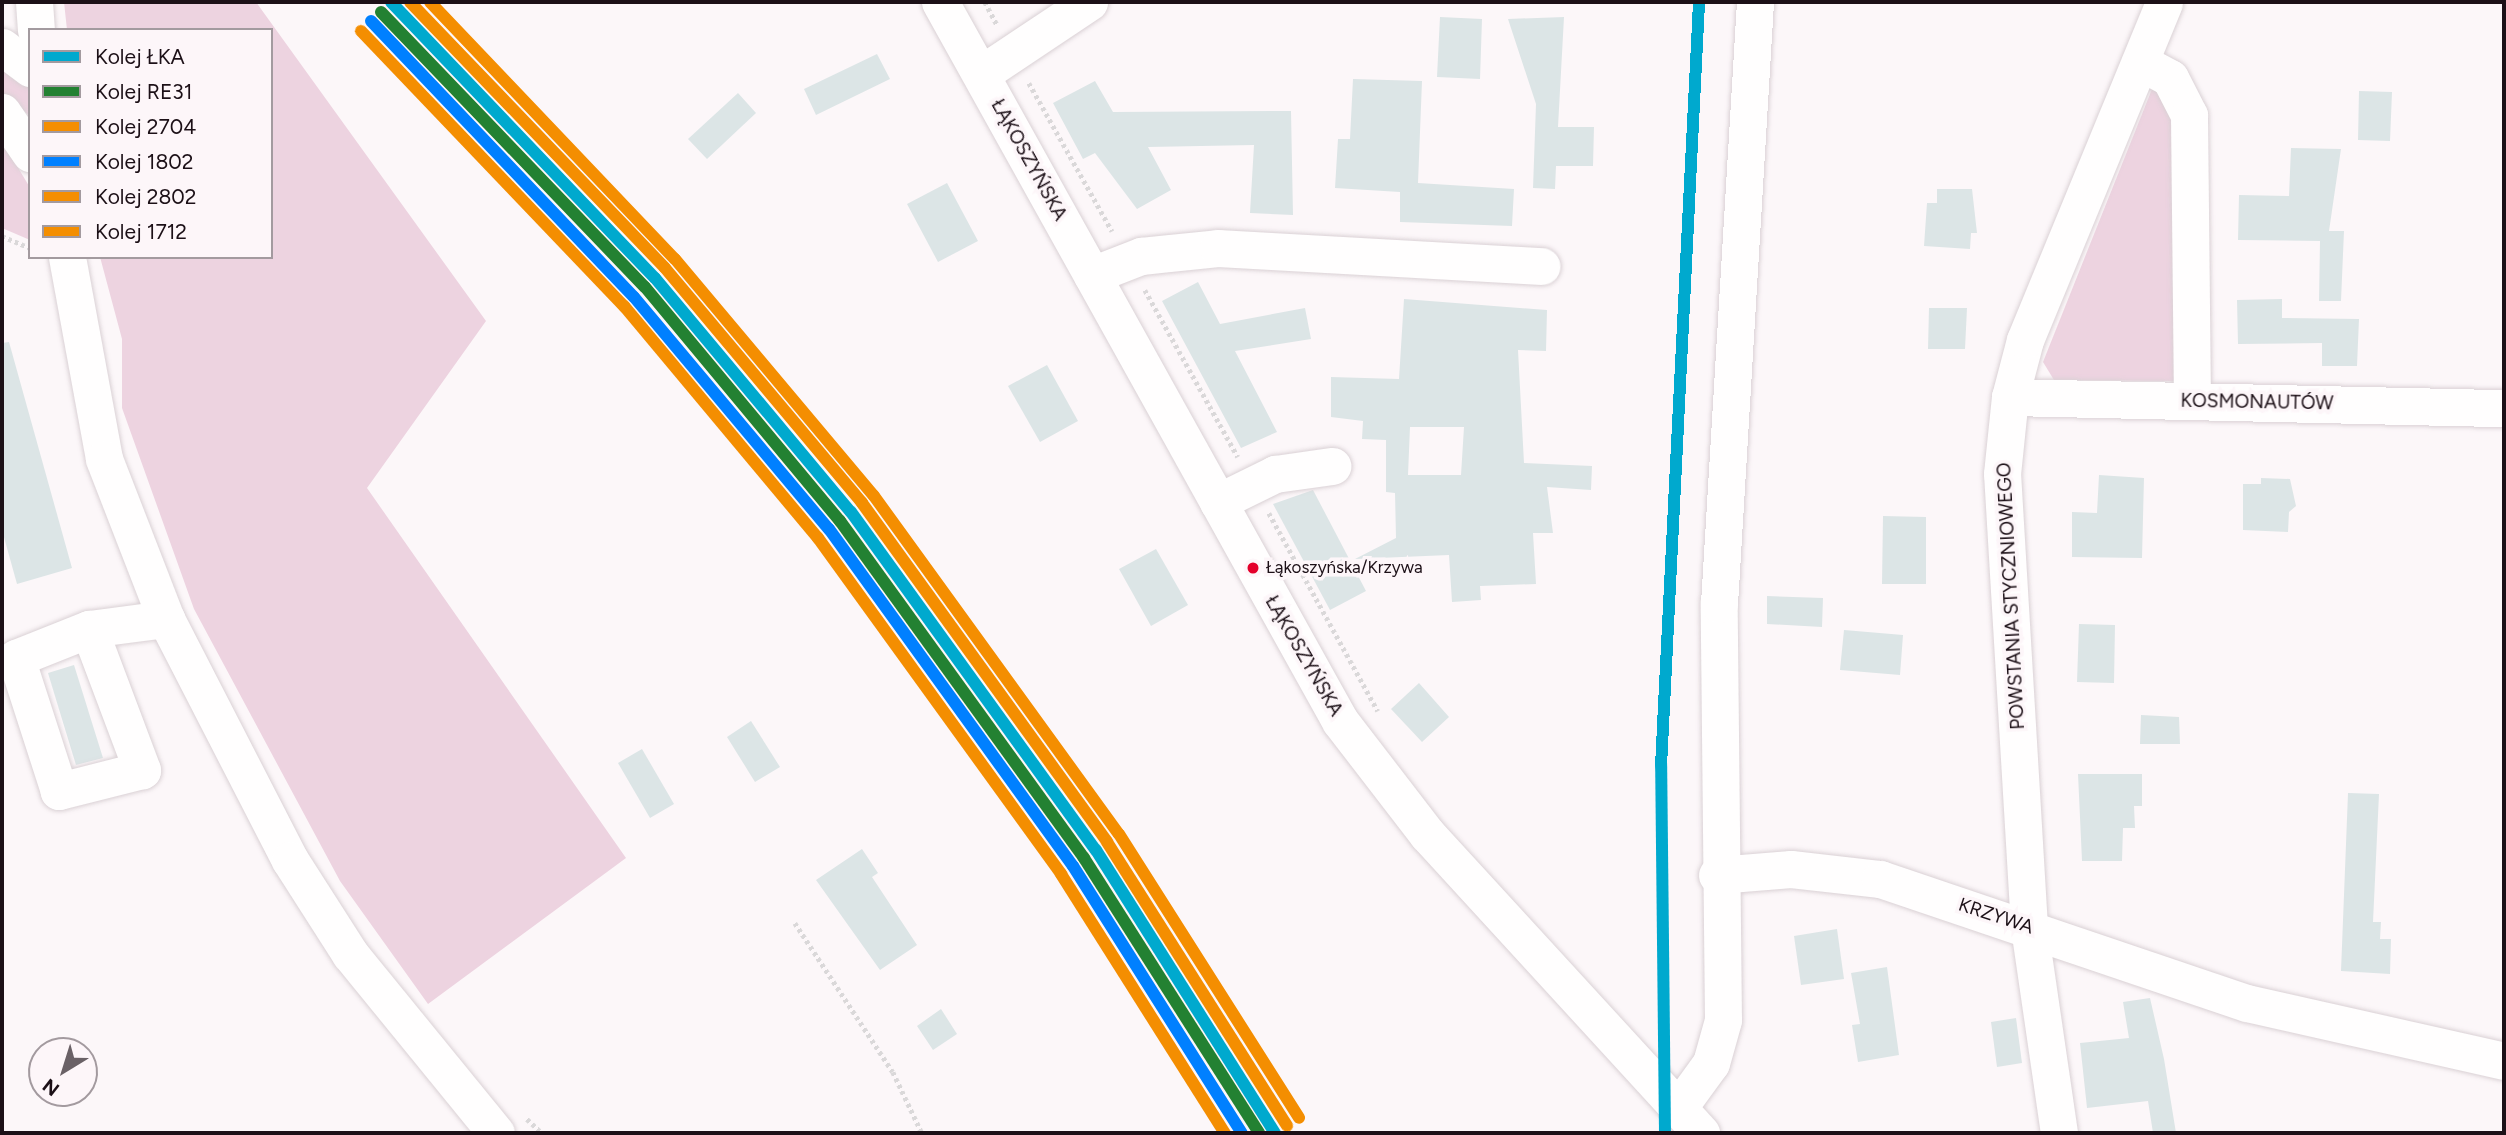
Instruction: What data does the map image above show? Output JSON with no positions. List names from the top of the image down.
{
  "streets": {
    "street": [
      "ŁĄKOSZYŃSKA",
      "KOSMONAUTÓW",
      "POWSTANIA STYCZNIOWEGO",
      "KRZYWA"
    ]
  },
  "crossings": [
    ["KOSMONAUTÓW", "POWSTANIA STYCZNIOWEGO"],
    ["POWSTANIA STYCZNIOWEGO", "KRZYWA"]
  ],
  "places": ["Łąkoszyńska/Krzywa"],
  "lines": [
    "rail line ŁKA",
    "rail line 2704",
    "rail line 2802",
    "rail line RE31",
    "rail line 1802",
    "rail line 1712"
  ],
  "legend": [
    "Kolej ŁKA",
    "Kolej RE31",
    "Kolej 2704",
    "Kolej 1802",
    "Kolej 2802",
    "Kolej 1712"
  ],
  "north": "bottom left"
}
